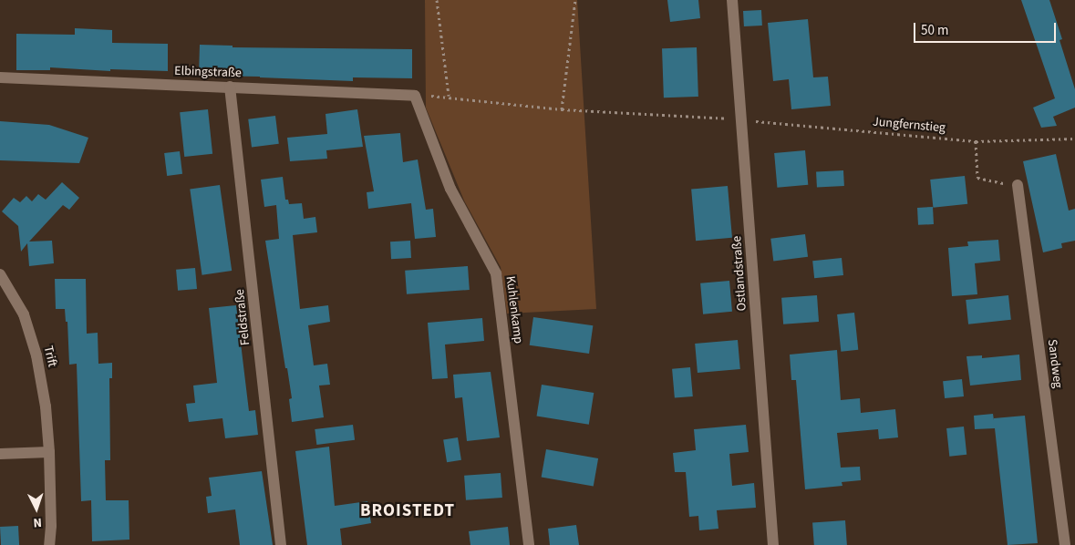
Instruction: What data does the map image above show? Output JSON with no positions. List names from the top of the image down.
{
  "streets": {
    "street": [
      "Elbingstraße",
      "Ostlandstraße",
      "Kuhlenkamp",
      "Feldstraße",
      "Trift",
      "Sandweg"
    ],
    "path": ["Jungfernstieg"]
  },
  "crossings": [
    ["Elbingstraße", "Jungfernstieg"],
    ["Elbingstraße", "Kuhlenkamp"],
    ["Elbingstraße", "Feldstraße"],
    ["Jungfernstieg", "Ostlandstraße"],
    ["Jungfernstieg", "Kuhlenkamp"]
  ],
  "districts": ["BROISTEDT"],
  "scale_bar": "50 m",
  "north": "bottom"
}
